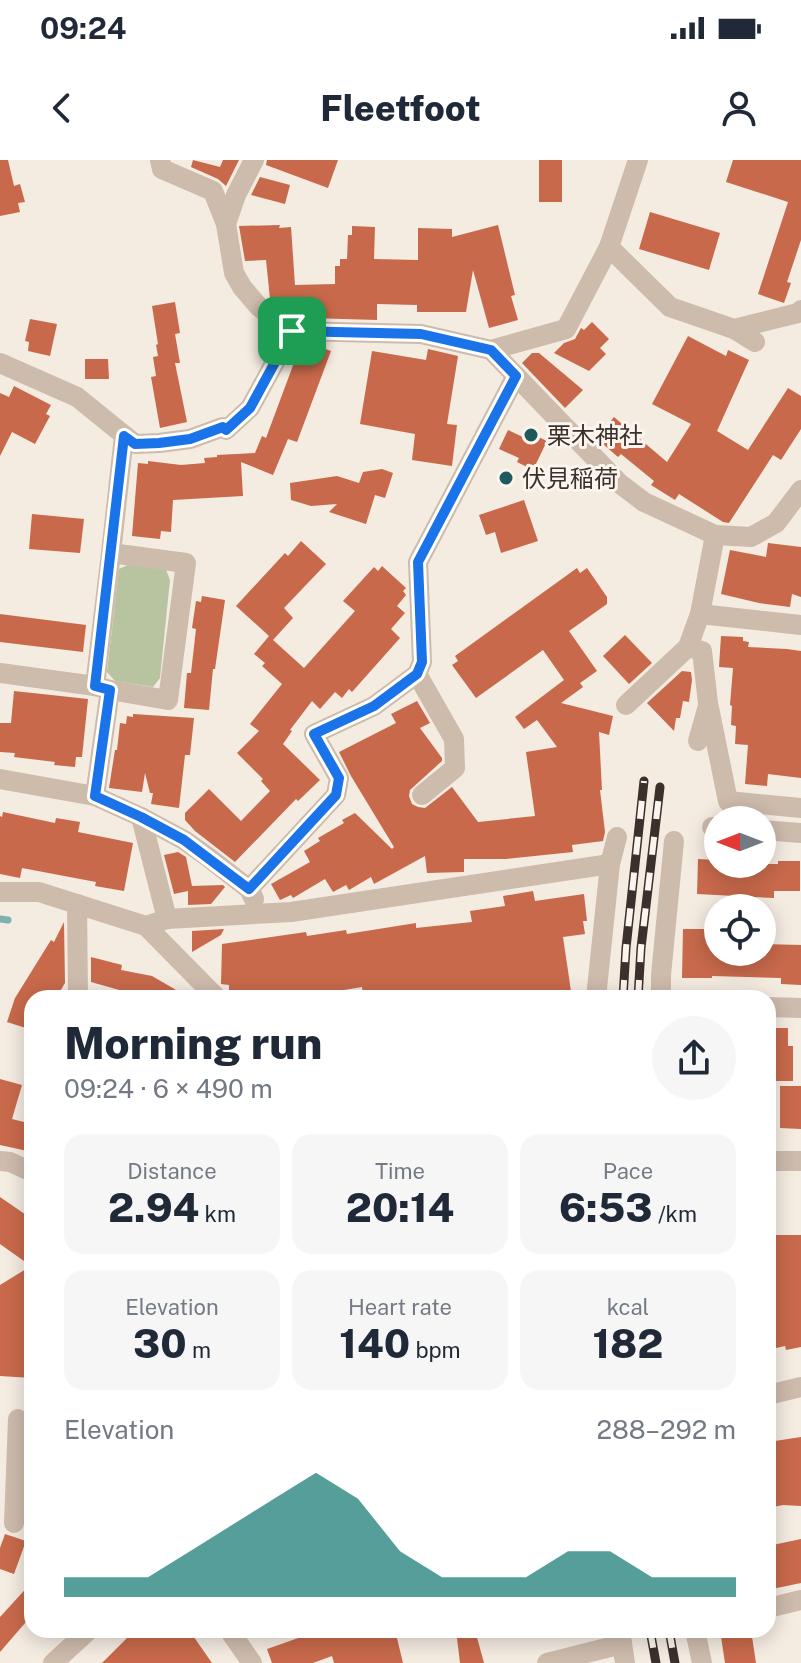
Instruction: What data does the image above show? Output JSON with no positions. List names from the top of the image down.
{
  "places": ["栗木神社", "伏見稲荷"],
  "north": "left",
  "page": {
    "status": "09:24",
    "header": "Fleetfoot",
    "heading": ["Morning run", "09:24 · 6 × 490 m"],
    "stats": [
      ["Distance", "2.94 km"],
      ["Time", "20:14"],
      ["Pace", "6:53 /km"],
      ["Elevation", "30 m"],
      ["Heart rate", "140 bpm"],
      ["kcal", "182"]
    ],
    "chart": ["Elevation", "288–292 m"]
  }
}
